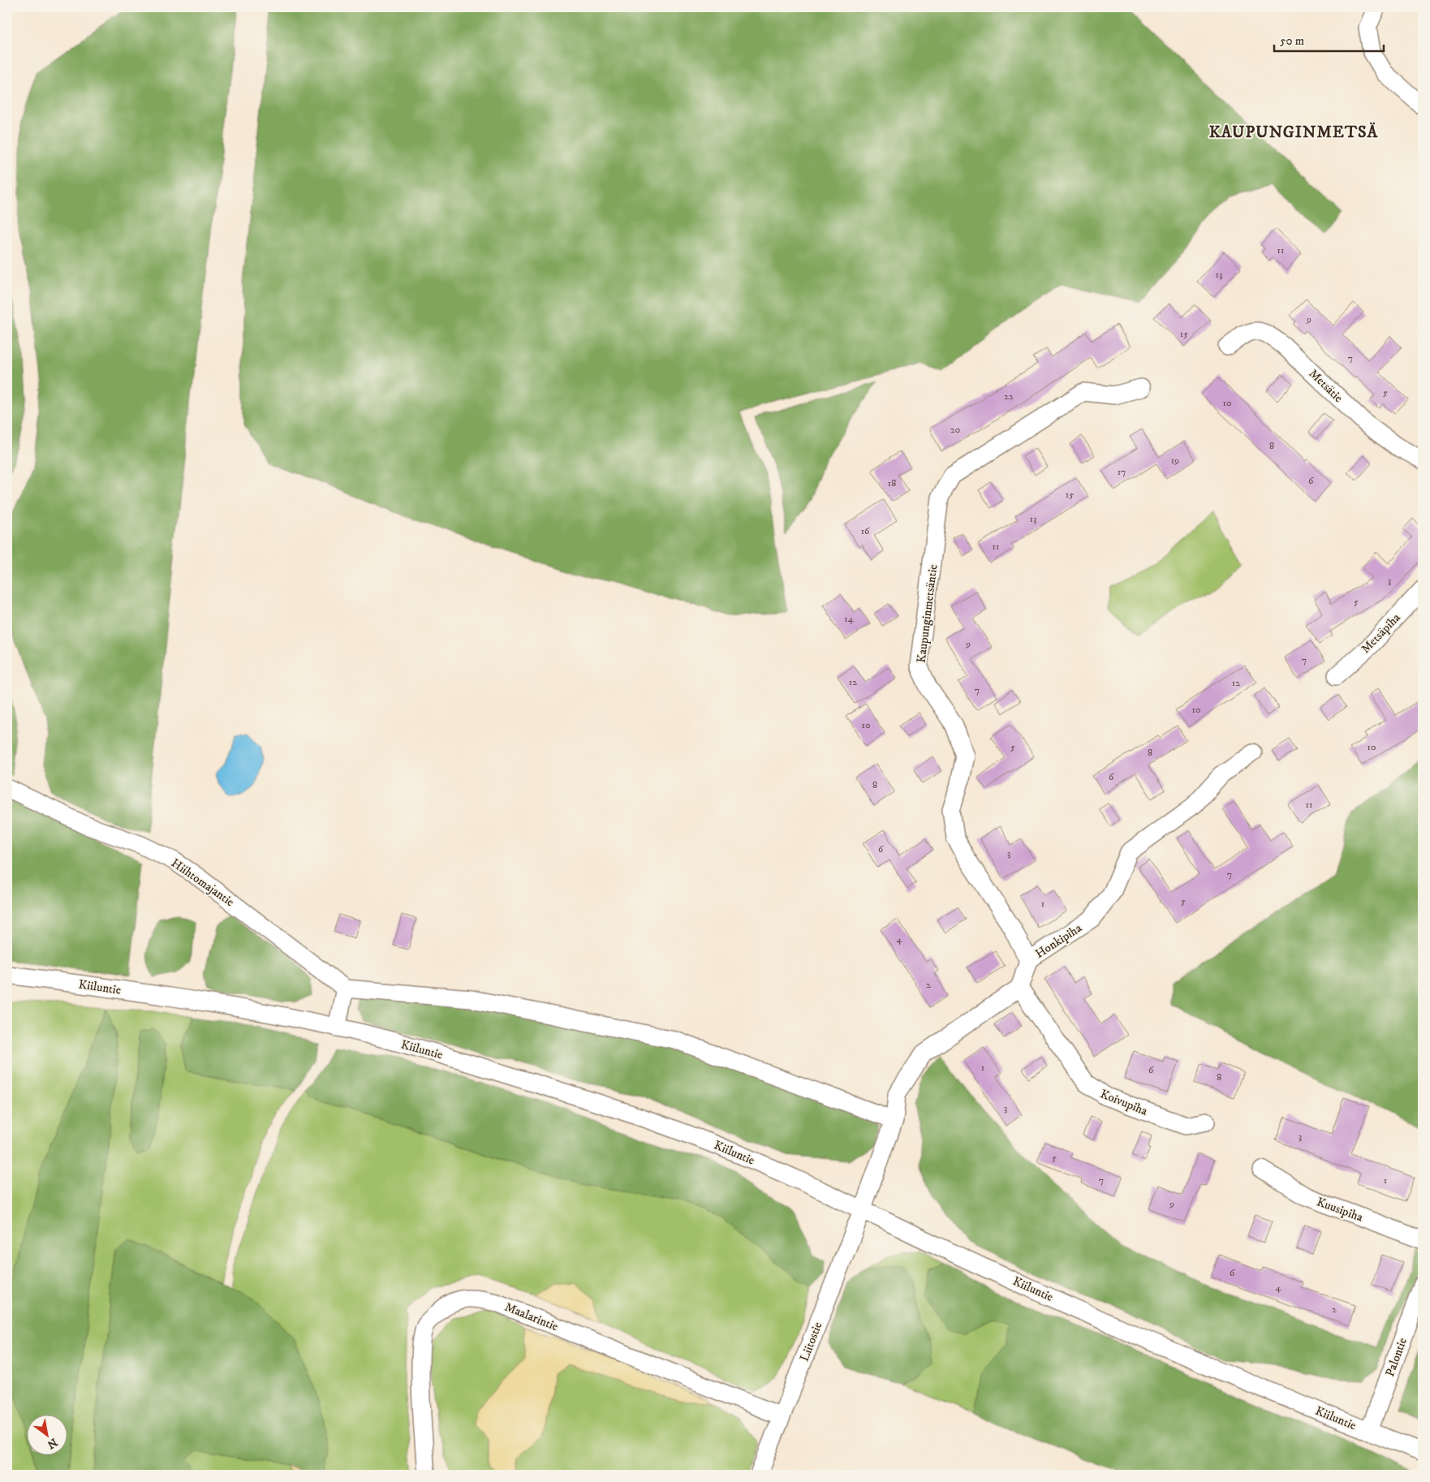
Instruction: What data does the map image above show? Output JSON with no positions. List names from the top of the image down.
{
  "streets": {
    "street": [
      "Metsätie",
      "Kaupunginmetsäntie",
      "Metsäpiha",
      "Hiihtomajantie",
      "Honkipiha",
      "Kiiluntie",
      "Koivupiha",
      "Kuusipiha",
      "Maalarintie",
      "Liitostie",
      "Palontie"
    ]
  },
  "crossings": [
    ["Kaupunginmetsäntie", "Honkipiha"],
    ["Honkipiha", "Koivupiha"],
    ["Kiiluntie", "Liitostie"],
    ["Kiiluntie", "Palontie"],
    ["Maalarintie", "Liitostie"]
  ],
  "districts": ["KAUPUNGINMETSÄ"],
  "house_numbers": [
    "11",
    "13",
    "9",
    "15",
    "7",
    "5",
    "22",
    "10",
    "20",
    "8",
    "19",
    "17",
    "6",
    "18",
    "15",
    "13",
    "16",
    "11",
    "3",
    "5",
    "14",
    "9",
    "7",
    "12",
    "12",
    "7",
    "10",
    "10",
    "5",
    "10",
    "8",
    "6",
    "8",
    "11",
    "6",
    "3",
    "7",
    "5",
    "1",
    "4",
    "2",
    "1",
    "6",
    "8",
    "3",
    "3",
    "5",
    "7",
    "1",
    "9",
    "6",
    "4",
    "2"
  ],
  "scale_bar": "50 m",
  "north": "bottom right"
}
